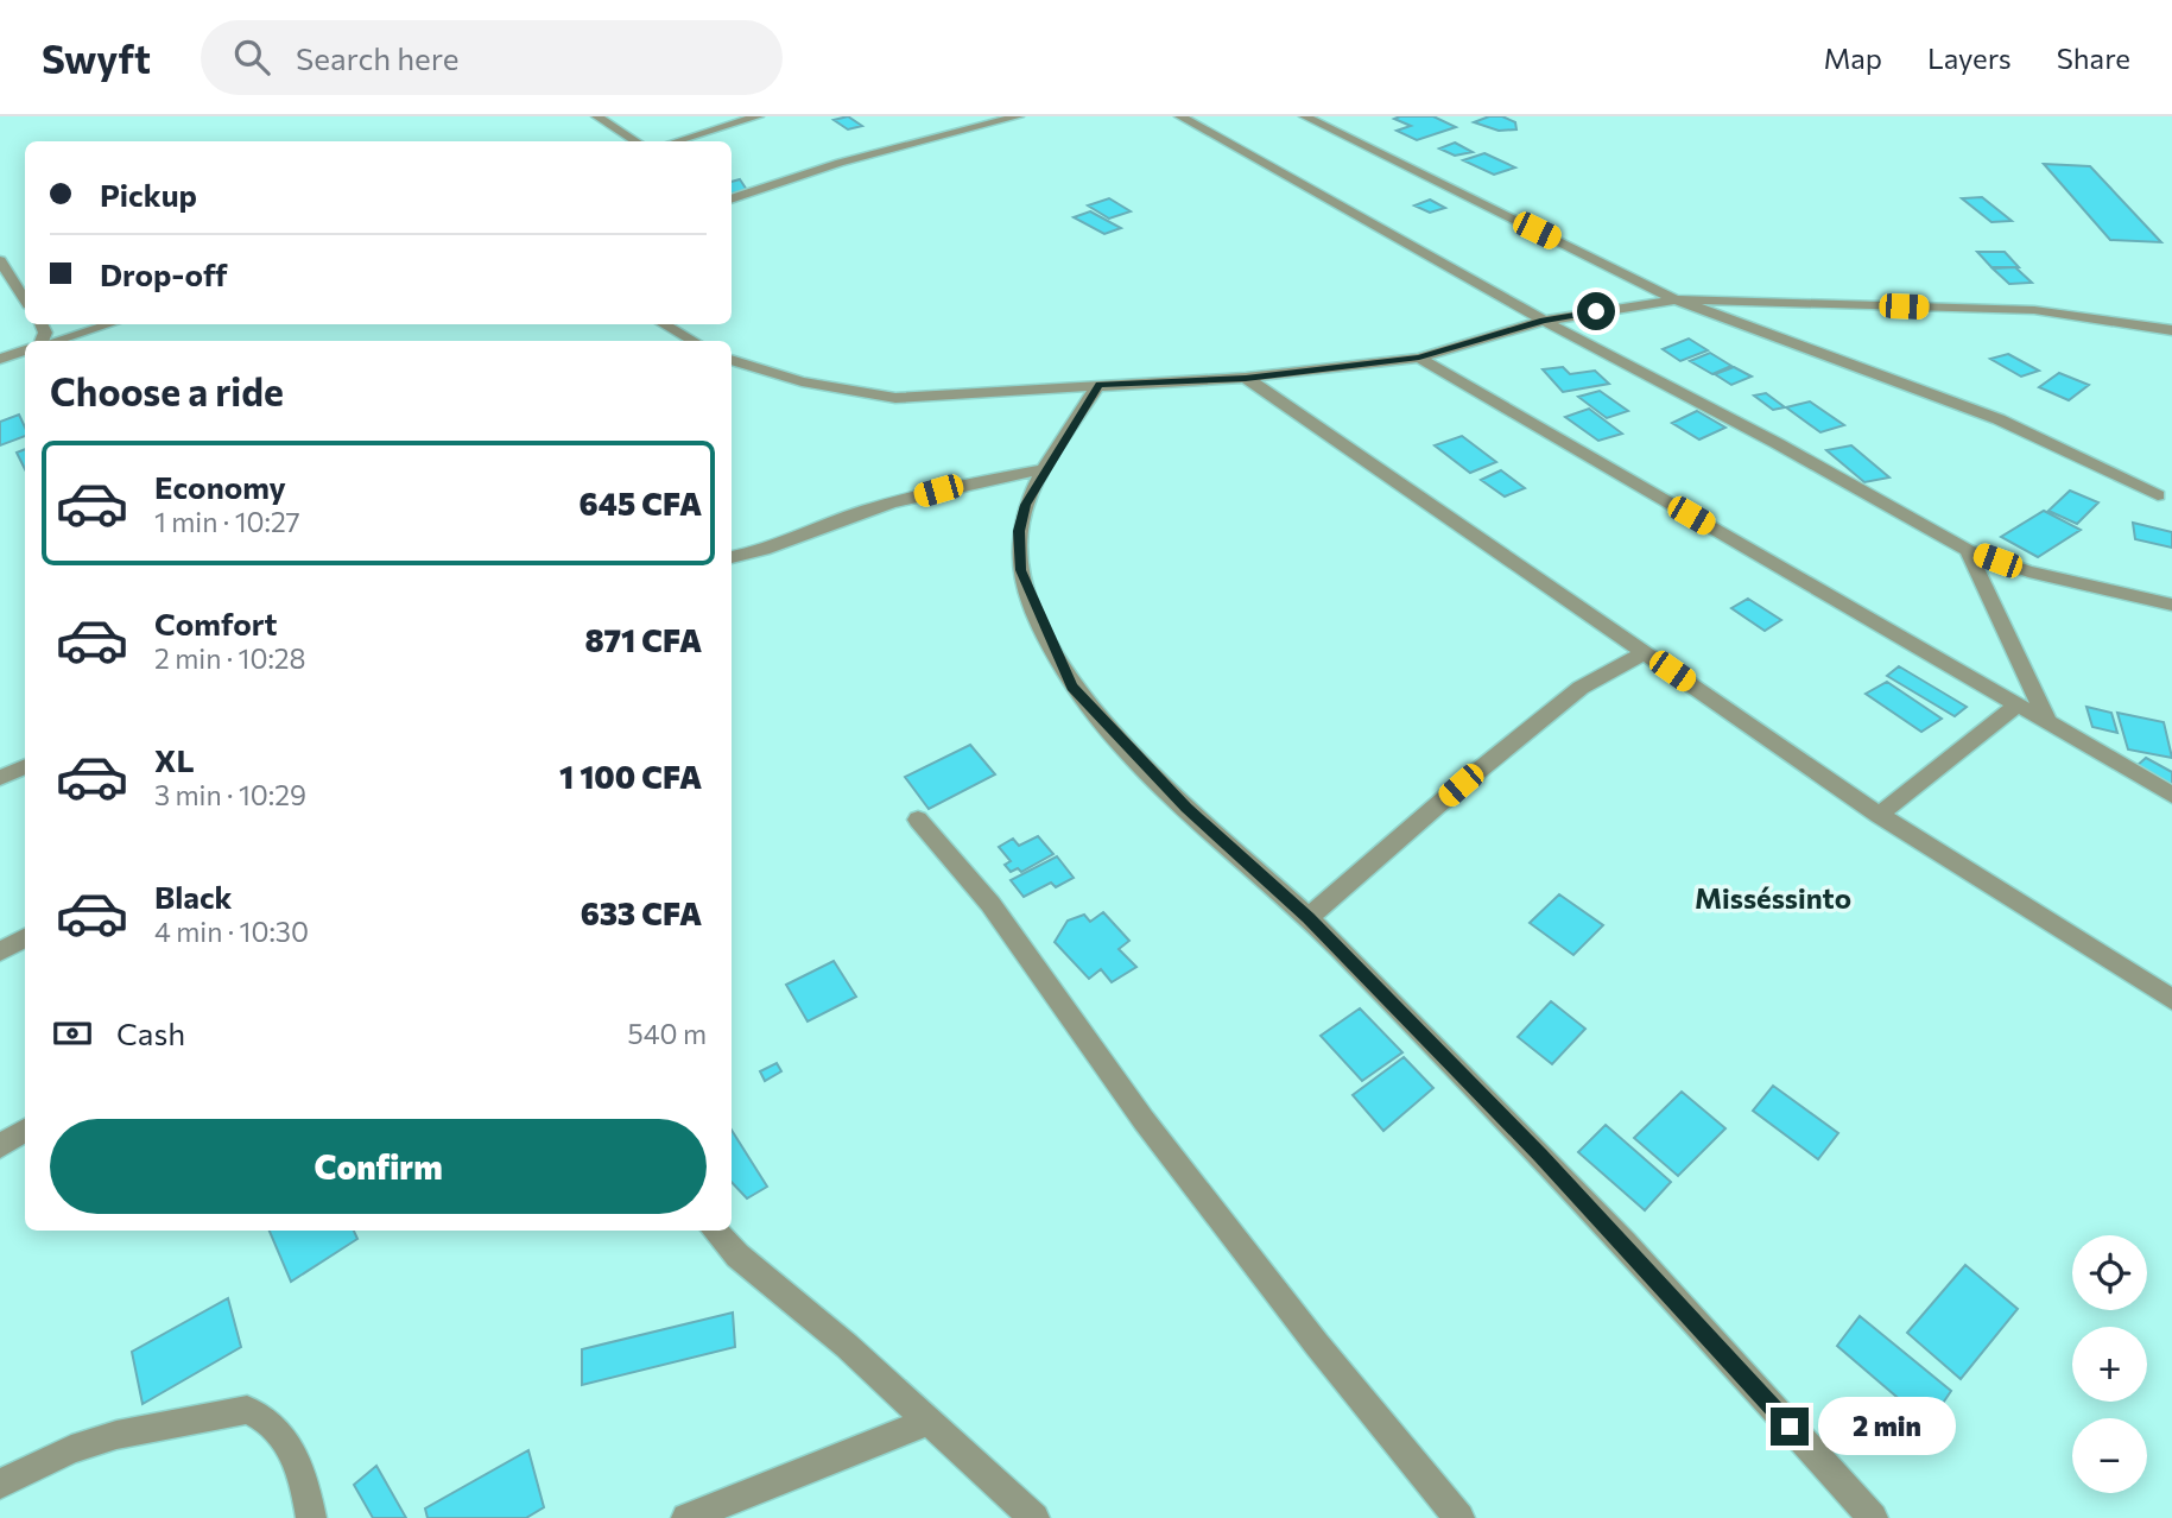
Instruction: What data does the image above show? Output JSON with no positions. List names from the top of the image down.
{
  "districts": ["Misséssinto"],
  "page": {
    "header": "Swyft",
    "search": "Search here",
    "nav": ["Map", "Layers", "Share"],
    "banner": ["Pickup", "Drop-off"],
    "heading": "Choose a ride",
    "list": [
      {
        "name": "Economy",
        "note": "1 min · 10:27",
        "value": "645 CFA"
      },
      {
        "name": "Comfort",
        "note": "2 min · 10:28",
        "value": "871 CFA"
      },
      {
        "name": "XL",
        "note": "3 min · 10:29",
        "value": "1 100 CFA"
      },
      {
        "name": "Black",
        "note": "4 min · 10:30",
        "value": "633 CFA"
      }
    ],
    "pay": ["Cash", "540 m"],
    "buttons": "Confirm",
    "map_buttons": ["+", "−"],
    "bubble": "2 min"
  }
}
